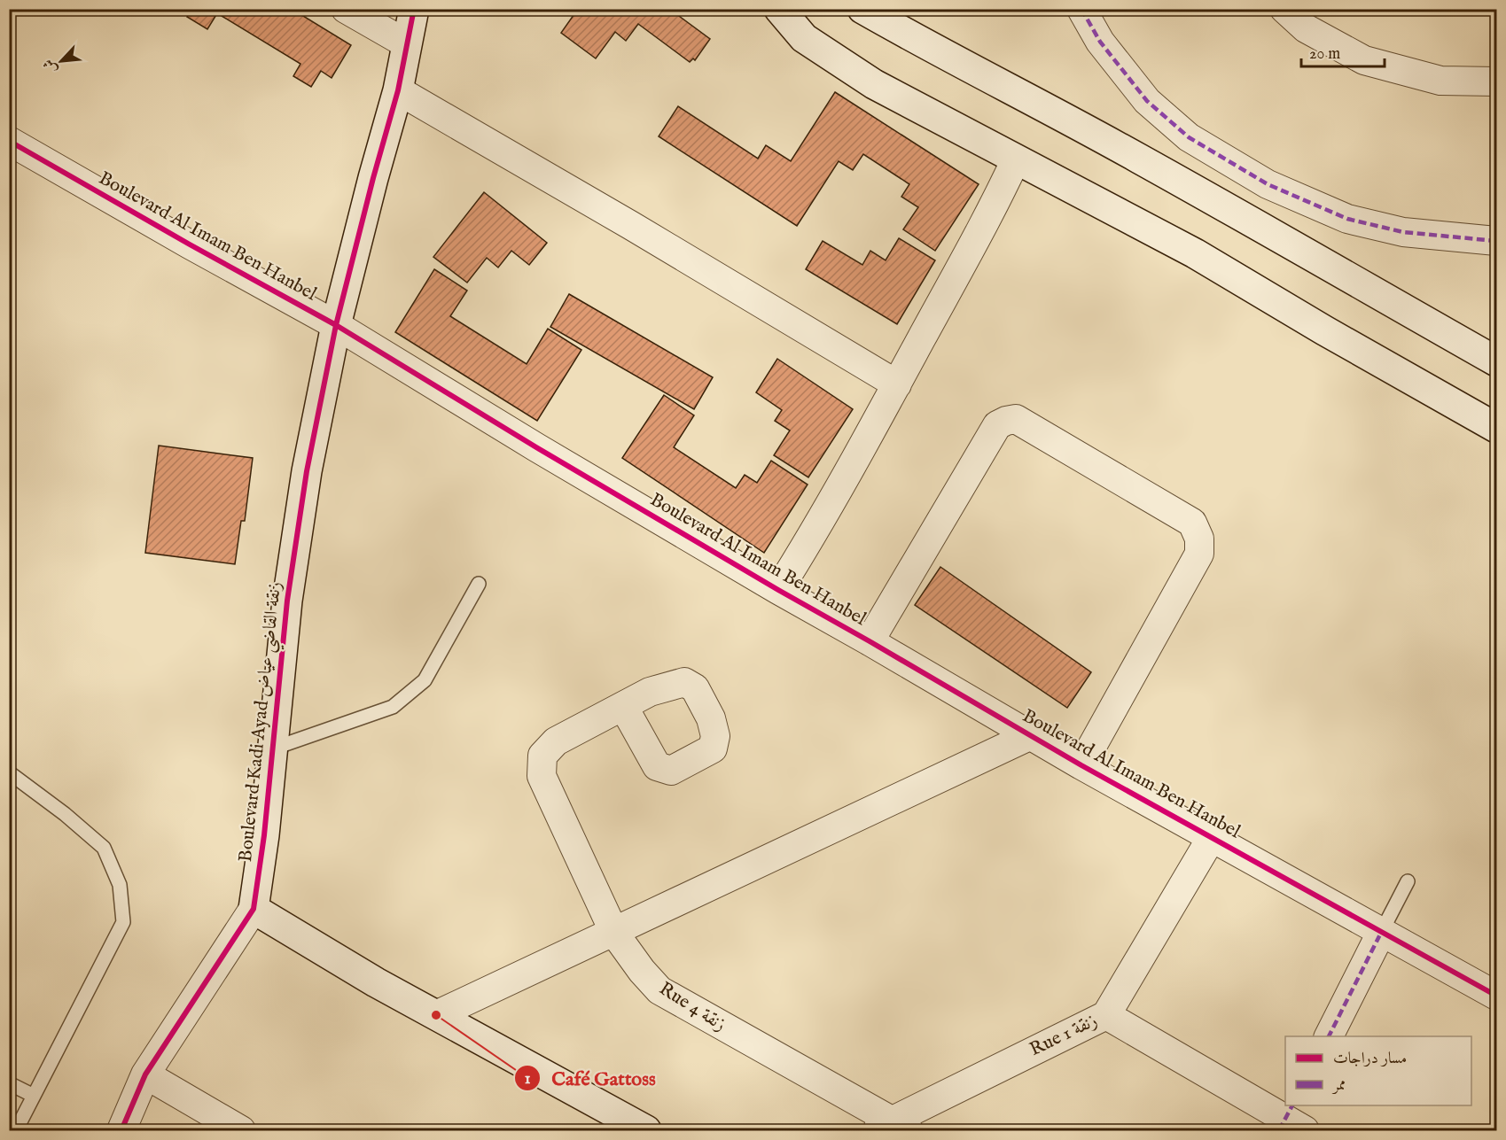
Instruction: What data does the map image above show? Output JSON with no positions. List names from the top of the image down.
{
  "streets": {
    "street": [
      "Boulevard Al Imam Ben Hanbel",
      "Boulevard Kadi Ayad زنقة القاضي عياض",
      "Rue 4 زنقة",
      "Rue 1 زنقة"
    ]
  },
  "crossings": [
    ["Boulevard Al Imam Ben Hanbel", "Boulevard Kadi Ayad زنقة القاضي عياض"],
    ["Rue 4 زنقة", "Rue 1 زنقة"]
  ],
  "places": ["Café Gattoss"],
  "legend": ["مسار دراجات", "ممر"],
  "scale_bar": "20 m",
  "north": "bottom left"
}
